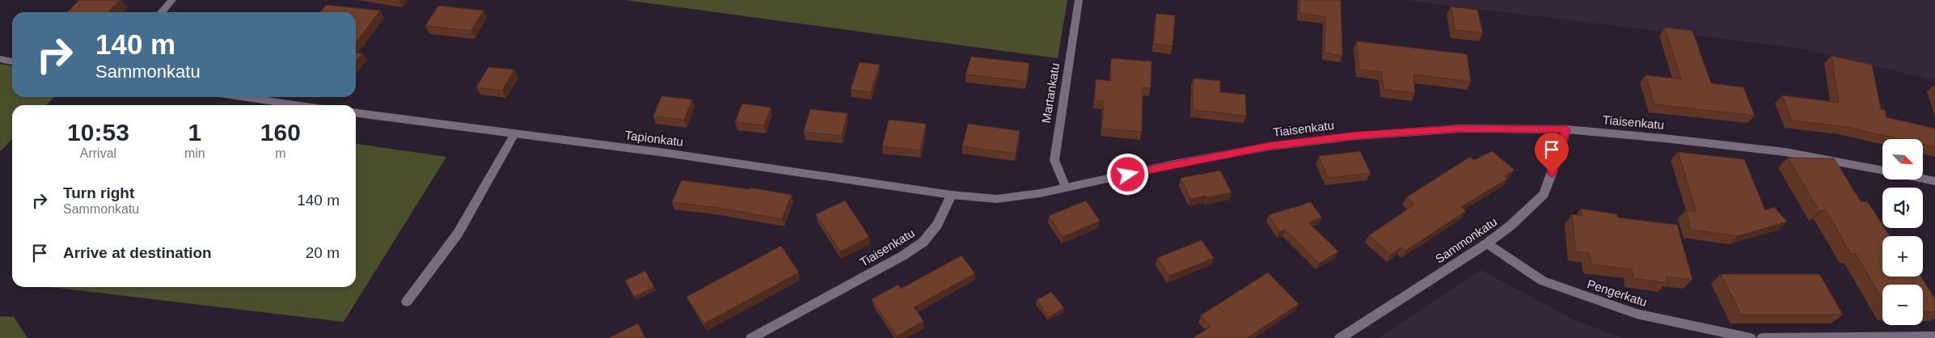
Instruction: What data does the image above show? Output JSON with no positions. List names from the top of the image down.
{
  "streets": {
    "street": [
      "Martankatu",
      "Tiaisenkatu",
      "Tapionkatu",
      "Sammonkatu",
      "Pengerkatu"
    ]
  },
  "crossings": [
    ["Martankatu", "Tiaisenkatu"],
    ["Tiaisenkatu", "Tapionkatu"],
    ["Tiaisenkatu", "Sammonkatu"],
    ["Sammonkatu", "Pengerkatu"]
  ],
  "north": "bottom right",
  "page": {
    "turn": ["140 m", "Sammonkatu"],
    "eta": [
      "10:53",
      "Arrival",
      "1",
      "min",
      "160",
      "m"
    ],
    "map_buttons": ["+", "−"],
    "list": [
      {
        "name": "Turn right",
        "note": "Sammonkatu",
        "value": "140 m"
      },
      {
        "name": "Arrive at destination",
        "value": "20 m"
      }
    ]
  }
}
